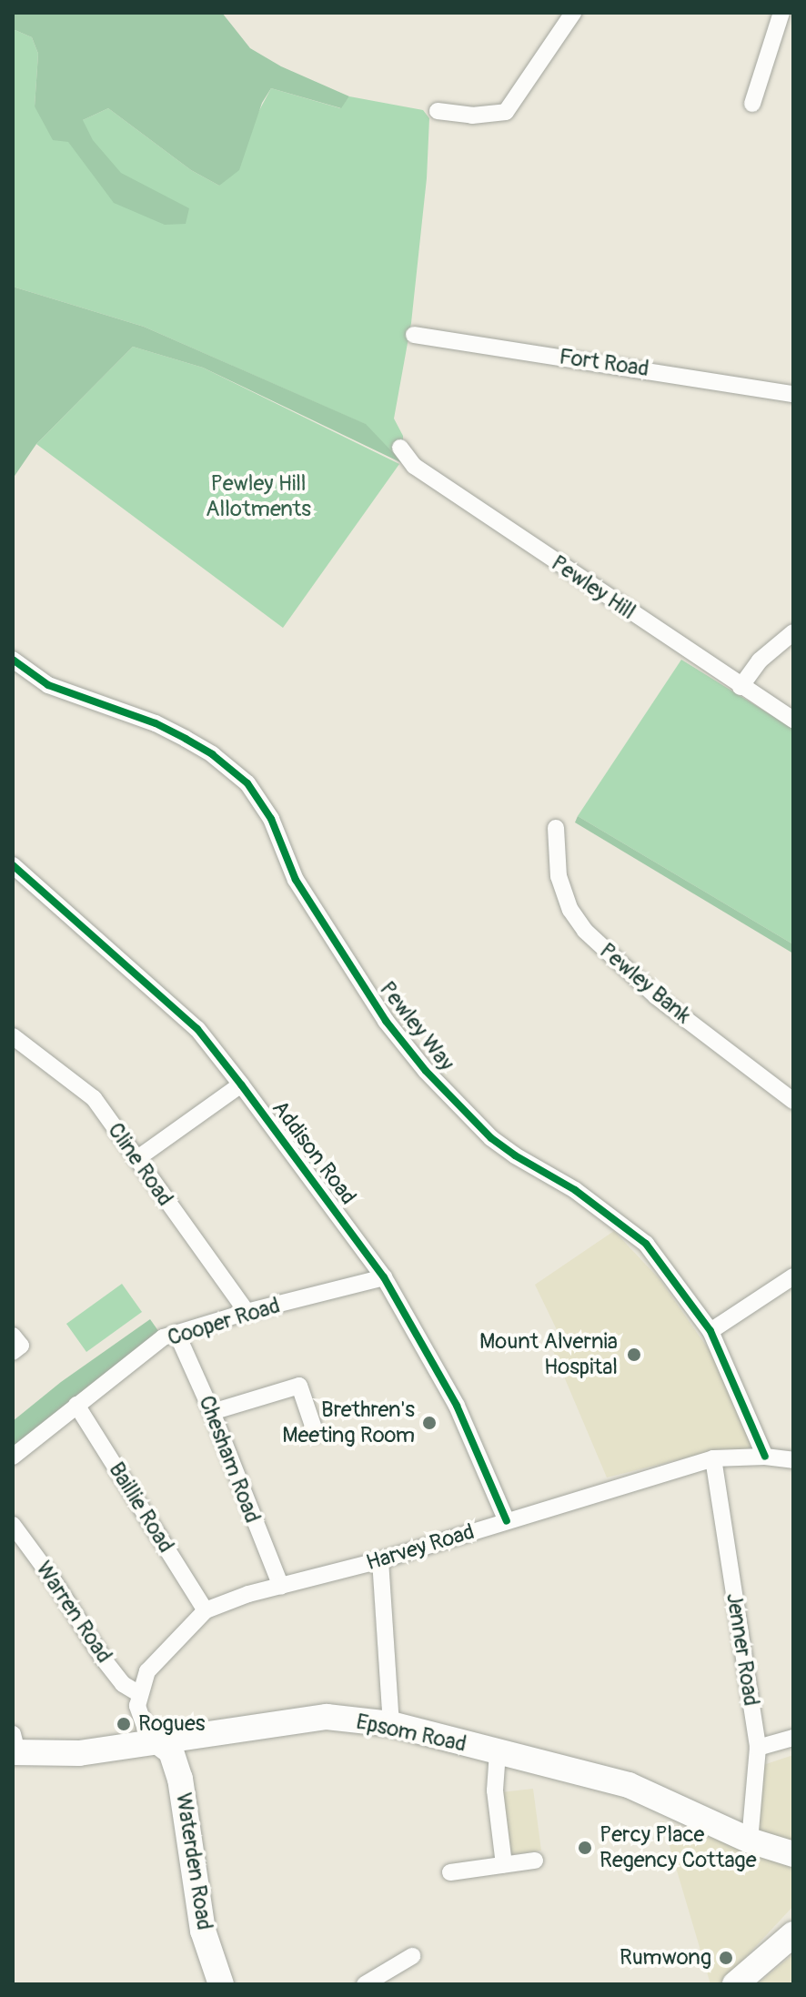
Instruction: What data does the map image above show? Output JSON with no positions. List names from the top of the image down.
{
  "streets": {
    "main road": ["Epsom Road", "Waterden Road"],
    "street": [
      "Fort Road",
      "Pewley Hill",
      "Pewley Bank",
      "Pewley Way",
      "Addison Road",
      "Cline Road",
      "Cooper Road",
      "Chesham Road",
      "Baillie Road",
      "Harvey Road",
      "Warren Road",
      "Jenner Road"
    ]
  },
  "crossings": [
    ["Pewley Way", "Harvey Road"],
    ["Addison Road", "Cooper Road"],
    ["Addison Road", "Harvey Road"],
    ["Cline Road", "Cooper Road"],
    ["Cooper Road", "Chesham Road"],
    ["Cooper Road", "Baillie Road"],
    ["Chesham Road", "Harvey Road"],
    ["Baillie Road", "Harvey Road"],
    ["Harvey Road", "Warren Road"],
    ["Harvey Road", "Jenner Road"],
    ["Jenner Road", "Epsom Road"],
    ["Epsom Road", "Waterden Road"]
  ],
  "parks": ["Pewley Hill Allotments"],
  "places": [
    "Mount Alvernia Hospital",
    "Brethren's Meeting Room",
    "Rogues",
    "Percy Place Regency Cottage",
    "Rumwong"
  ]
}
